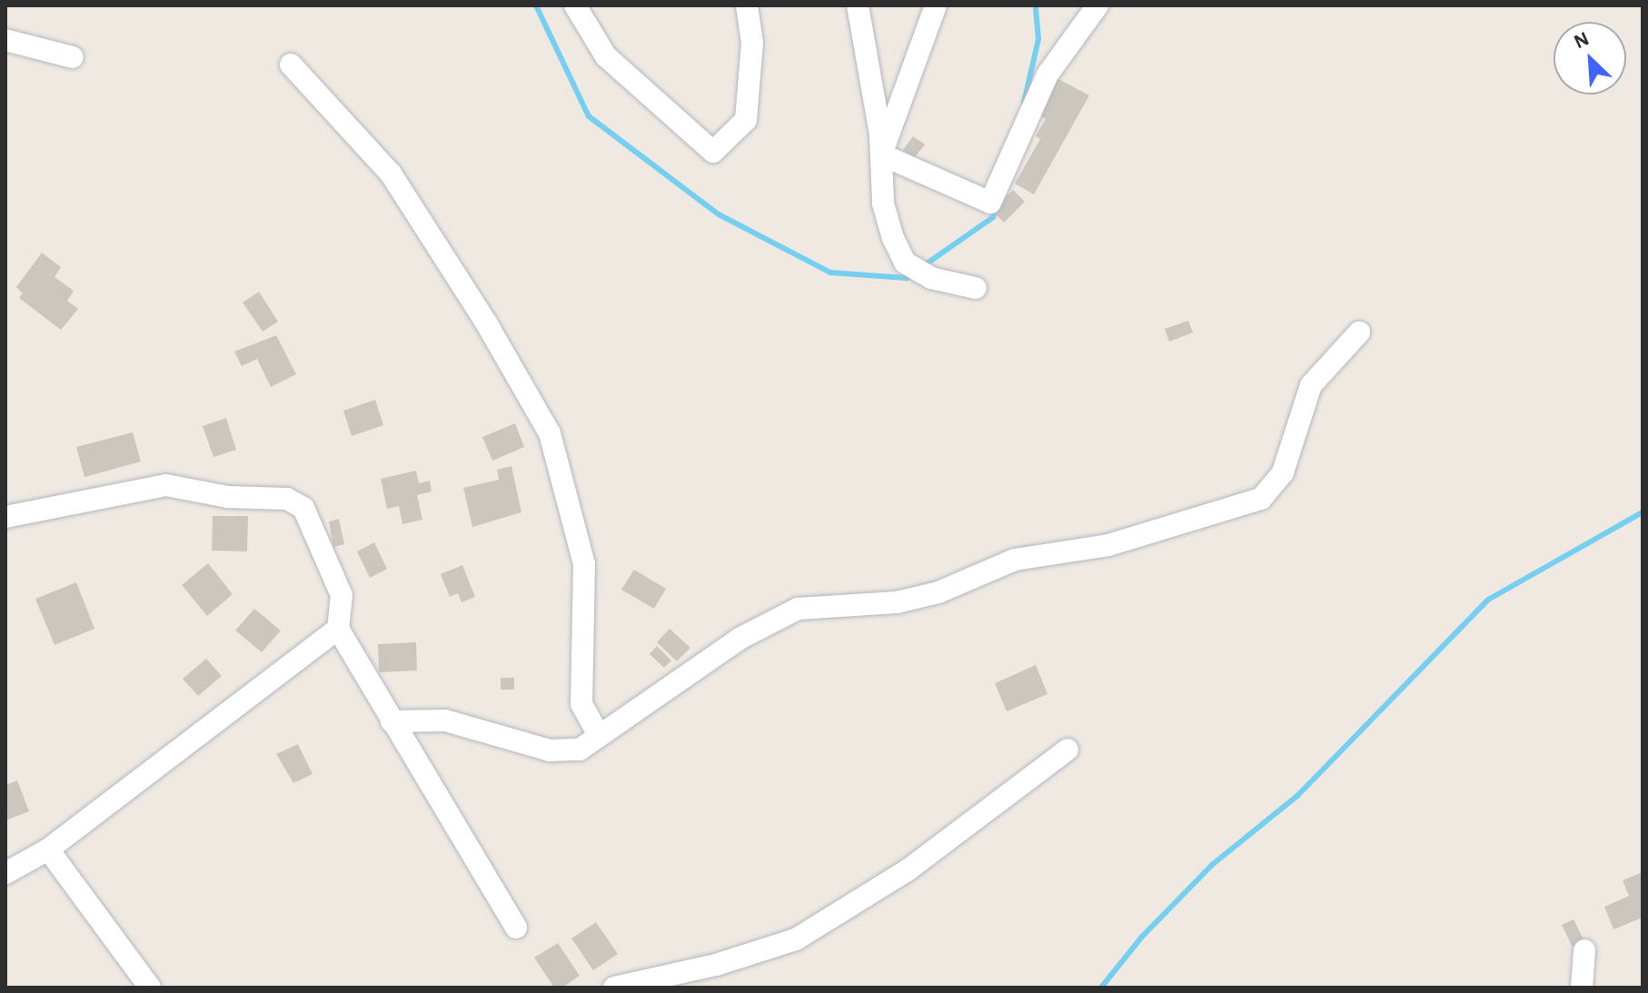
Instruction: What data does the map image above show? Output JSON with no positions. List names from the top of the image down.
{
  "north": "top left"
}
